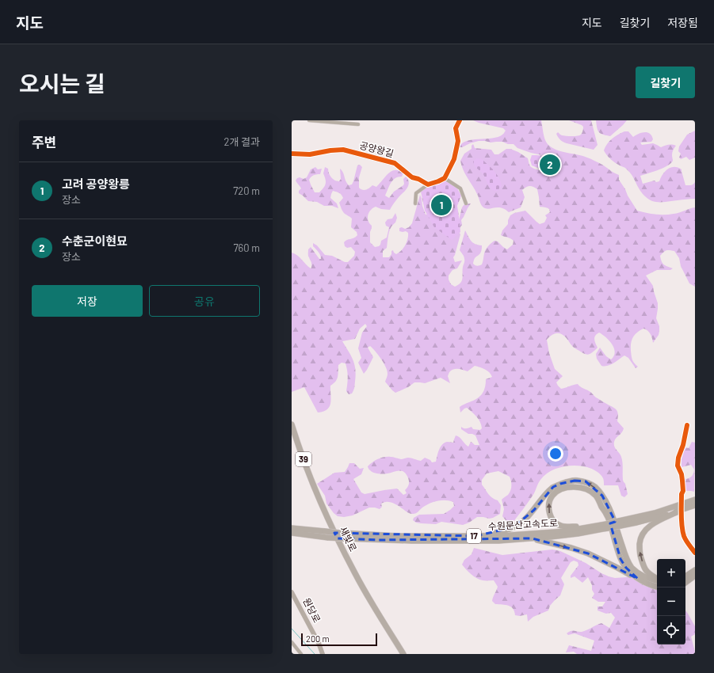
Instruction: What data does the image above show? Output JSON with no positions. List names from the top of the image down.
{
  "streets": {
    "highway": [
      "39",
      "수원문산고속도로",
      "17",
      "새빛로"
    ],
    "main road": ["원당로"],
    "street": ["공양왕길"]
  },
  "scale_bar": "200 m",
  "page": {
    "header": "지도",
    "nav": ["지도", "길찾기", "저장됨"],
    "title": "오시는 길",
    "buttons": [
      "길찾기",
      ["저장", "공유"]
    ],
    "heading": ["주변", "2개 결과"],
    "pins": ["2", "1"],
    "list": [
      {
        "mark": "1",
        "name": "고려 공양왕릉",
        "note": "장소",
        "value": "720 m"
      },
      {
        "mark": "2",
        "name": "수춘군이현묘",
        "note": "장소",
        "value": "760 m"
      }
    ],
    "map_buttons": ["+", "−"],
    "scale": "200 m"
  }
}
